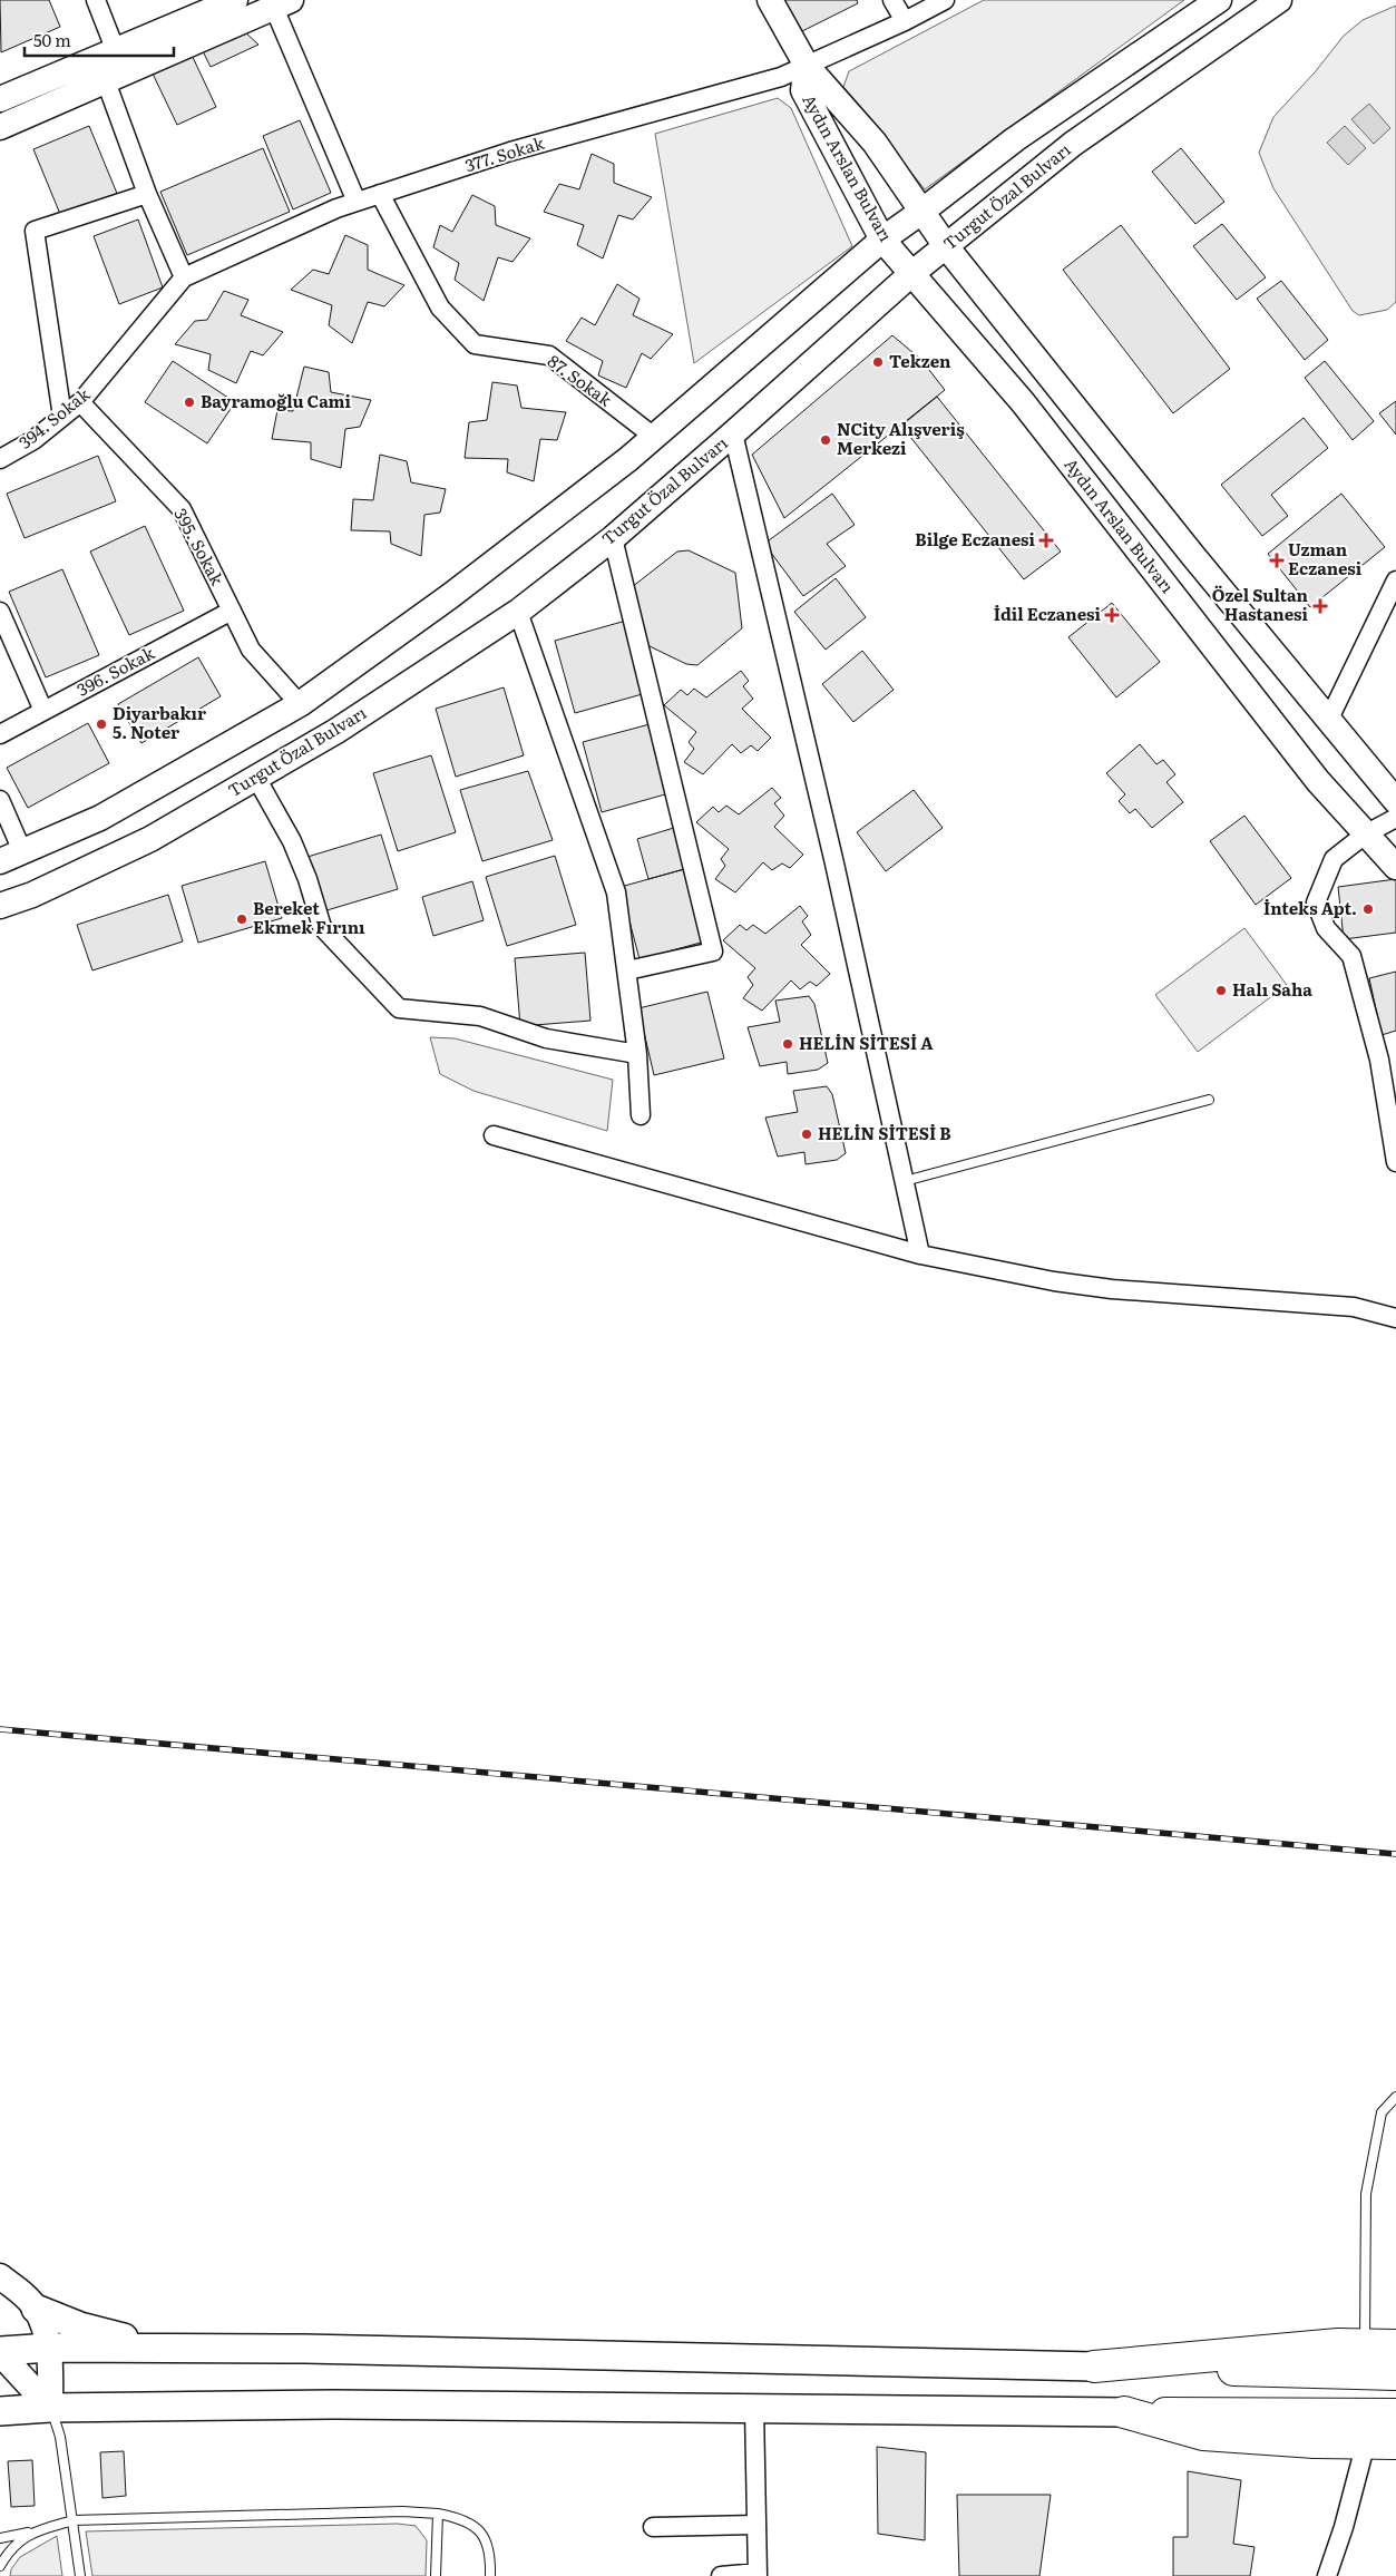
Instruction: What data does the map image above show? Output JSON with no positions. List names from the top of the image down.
{
  "streets": {
    "main road": ["Aydın Arslan Bulvarı", "Turgut Özal Bulvarı"],
    "street": [
      "377. Sokak",
      "87. Sokak",
      "394. Sokak",
      "395. Sokak",
      "396. Sokak"
    ]
  },
  "crossings": [
    ["377. Sokak", "Aydın Arslan Bulvarı"],
    ["377. Sokak", "87. Sokak"],
    ["377. Sokak", "394. Sokak"],
    ["Aydın Arslan Bulvarı", "Turgut Özal Bulvarı"],
    ["394. Sokak", "395. Sokak"],
    ["395. Sokak", "396. Sokak"]
  ],
  "places": {
    "other": [
      "Tekzen",
      "Bayramoğlu Cami",
      "NCity Alışveriş Merkezi",
      "Diyarbakır 5. Noter",
      "İnteks Apt.",
      "Bereket Ekmek Fırını",
      "Halı Saha",
      "HELİN SİTESİ A",
      "HELİN SİTESİ B"
    ],
    "health": [
      "Bilge Eczanesi",
      "Uzman Eczanesi",
      "Özel Sultan Hastanesi",
      "İdil Eczanesi"
    ]
  },
  "scale_bar": "50 m"
}
